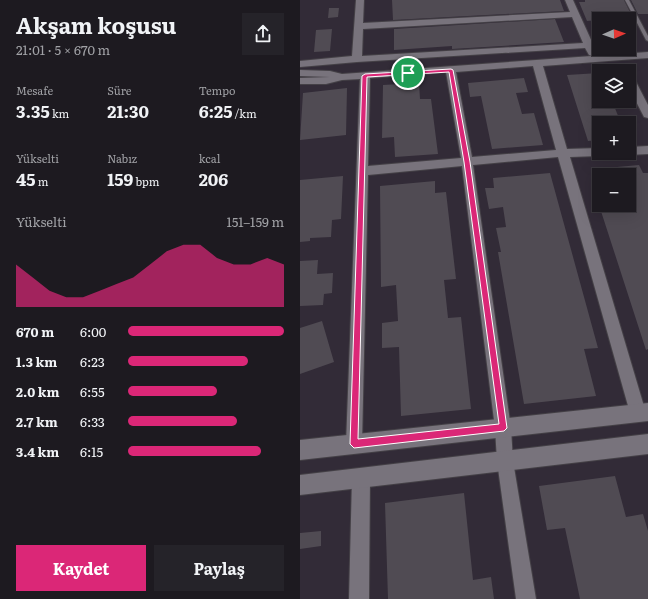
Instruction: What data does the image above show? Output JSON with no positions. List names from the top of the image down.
{
  "north": "right",
  "page": {
    "heading": ["Akşam koşusu", "21:01 · 5 × 670 m"],
    "map_buttons": ["+", "−"],
    "stats": [
      ["Mesafe", "3.35 km"],
      ["Süre", "21:30"],
      ["Tempo", "6:25 /km"],
      ["Yükselti", "45 m"],
      ["Nabız", "159 bpm"],
      ["kcal", "206"]
    ],
    "chart": ["Yükselti", "151–159 m"],
    "list": [
      {
        "name": "670 m",
        "note": "6:00"
      },
      {
        "name": "1.3 km",
        "note": "6:23"
      },
      {
        "name": "2.0 km",
        "note": "6:55"
      },
      {
        "name": "2.7 km",
        "note": "6:33"
      },
      {
        "name": "3.4 km",
        "note": "6:15"
      }
    ],
    "buttons": ["Kaydet", "Paylaş"]
  }
}
